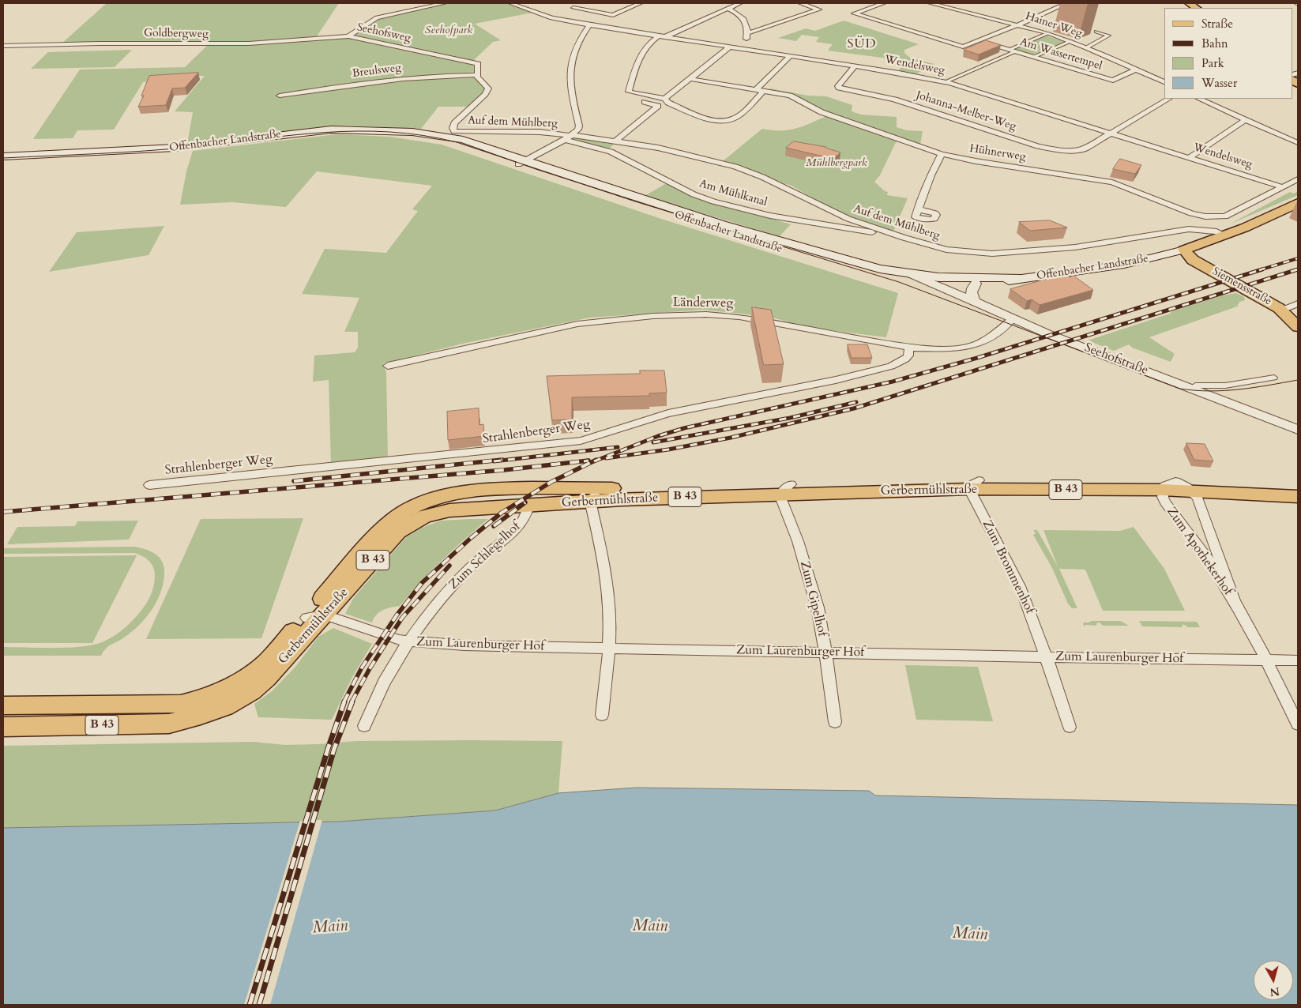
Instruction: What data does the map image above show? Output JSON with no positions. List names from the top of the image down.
{
  "streets": {
    "main road": [
      "Offenbacher Landstraße",
      "Siemensstraße",
      "B 43",
      "Gerbermühlstraße"
    ],
    "street": [
      "Hainer Weg",
      "Seehofsweg",
      "Goldbergweg",
      "Am Wassertempel",
      "Wendelsweg",
      "Breulsweg",
      "Johanna-Melber-Weg",
      "Auf dem Mühlberg",
      "Hühnerweg",
      "Am Mühlkanal",
      "Länderweg",
      "Seehofstraße",
      "Strahlenberger Weg",
      "Zum Apothekerhof",
      "Zum Schlegelhof",
      "Zum Brommenhof",
      "Zum Gipelhof",
      "Zum Laurenburger Hof"
    ]
  },
  "crossings": [
    ["Hainer Weg", "Am Wassertempel"],
    ["Seehofsweg", "Goldbergweg"],
    ["Seehofsweg", "Breulsweg"],
    ["Wendelsweg", "Johanna-Melber-Weg"],
    ["Wendelsweg", "Hühnerweg"],
    ["Auf dem Mühlberg", "Am Mühlkanal"],
    ["Offenbacher Landstraße", "Siemensstraße"],
    ["Offenbacher Landstraße", "Seehofstraße"],
    ["Länderweg", "Seehofstraße"],
    ["Länderweg", "Strahlenberger Weg"],
    ["Gerbermühlstraße", "Zum Apothekerhof"],
    ["Gerbermühlstraße", "Zum Schlegelhof"],
    ["Gerbermühlstraße", "Zum Brommenhof"],
    ["Gerbermühlstraße", "Zum Gipelhof"],
    ["Gerbermühlstraße", "Zum Laurenburger Hof"],
    ["Zum Apothekerhof", "Zum Laurenburger Hof"],
    ["Zum Schlegelhof", "Zum Laurenburger Hof"],
    ["Zum Brommenhof", "Zum Laurenburger Hof"],
    ["Zum Gipelhof", "Zum Laurenburger Hof"]
  ],
  "districts": ["SÜD"],
  "water": ["Main"],
  "parks": ["Seehofpark", "Mühlbergpark"],
  "legend": [
    "Straße",
    "Bahn",
    "Park",
    "Wasser"
  ],
  "north": "bottom"
}
